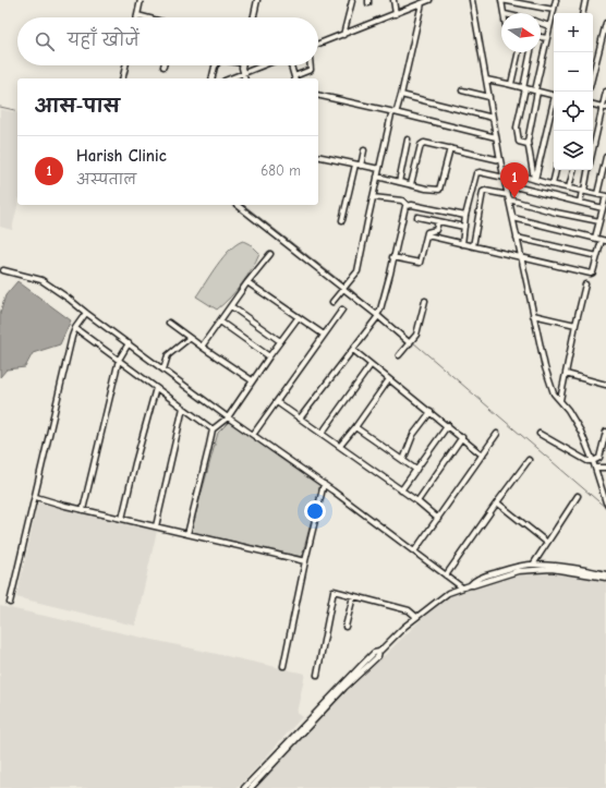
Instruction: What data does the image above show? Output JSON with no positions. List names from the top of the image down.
{
  "north": "right",
  "page": {
    "map_buttons": ["+", "−"],
    "search": "यहाँ खोजें",
    "heading": "आस-पास",
    "list": [
      {
        "mark": "1",
        "name": "Harish Clinic",
        "note": "अस्पताल",
        "value": "680 m"
      }
    ],
    "pins": "1"
  }
}
